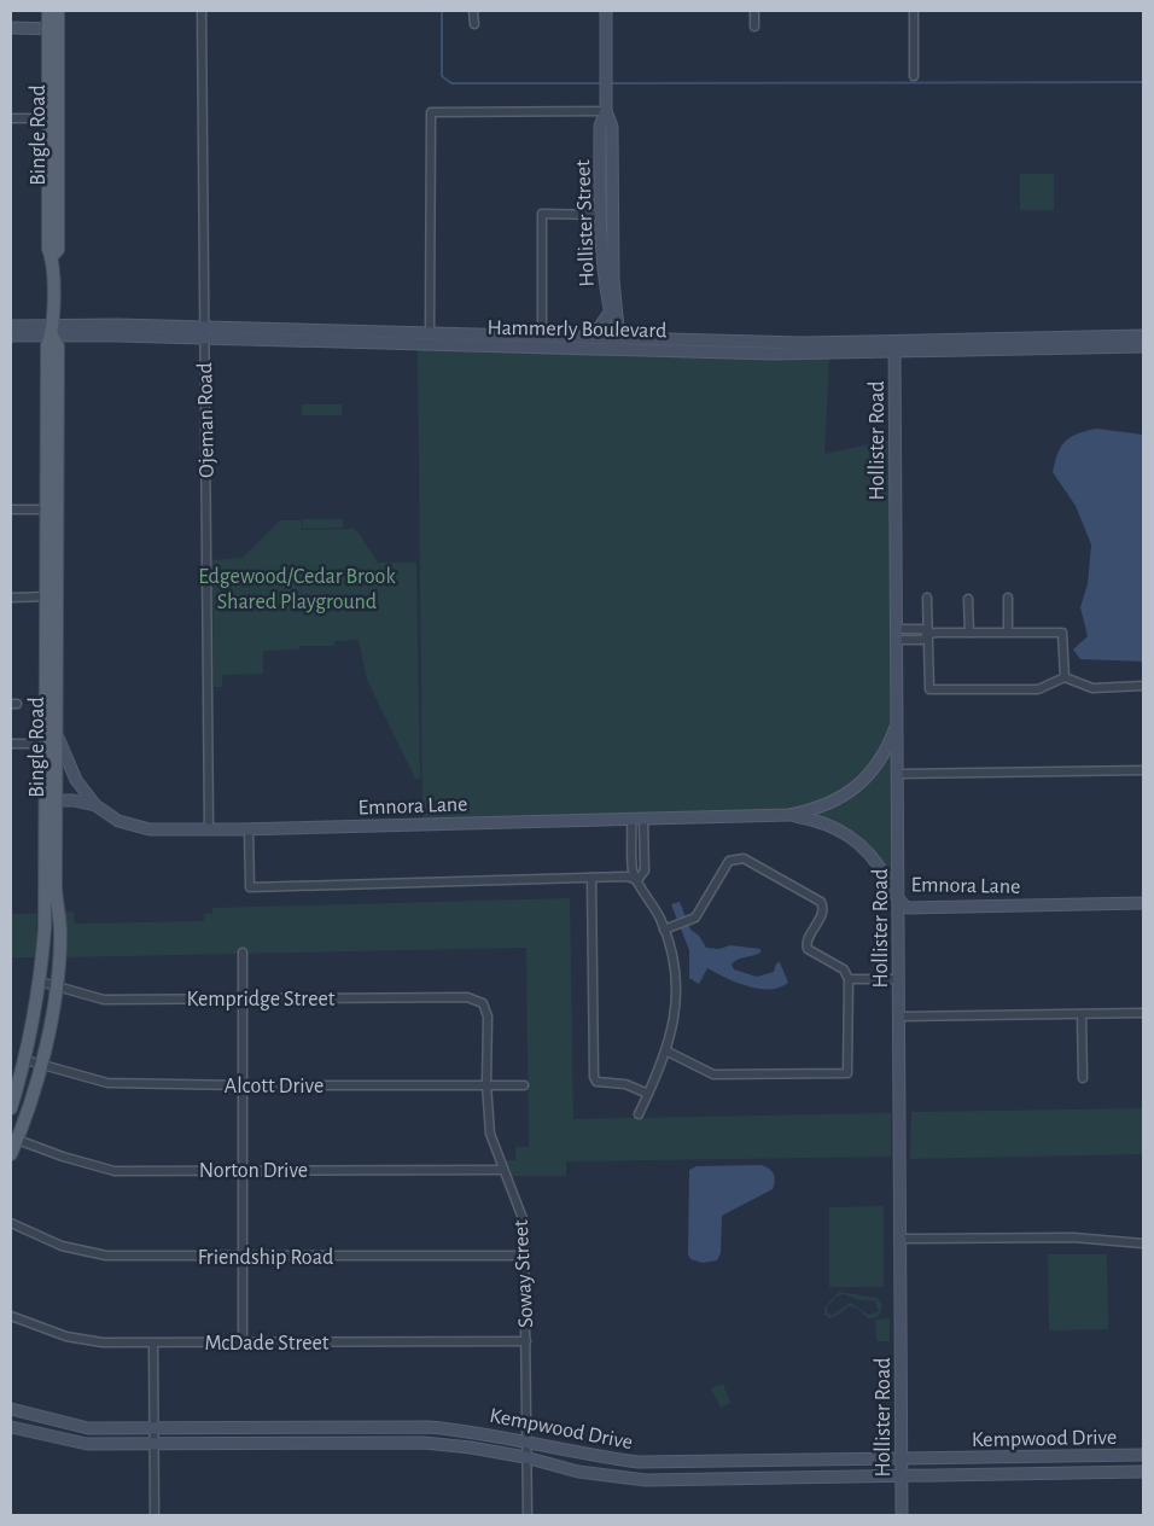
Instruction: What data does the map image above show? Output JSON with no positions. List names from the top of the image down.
{
  "streets": {
    "main road": [
      "Bingle Road",
      "Hollister Street",
      "Hammerly Boulevard",
      "Hollister Road",
      "Emnora Lane",
      "Kempwood Drive"
    ],
    "street": [
      "Ojeman Road",
      "Kempridge Street",
      "Alcott Drive",
      "Norton Drive",
      "Friendship Road",
      "Soway Street",
      "McDade Street"
    ]
  },
  "crossings": [
    ["Bingle Road", "Hammerly Boulevard"],
    ["Bingle Road", "Emnora Lane"],
    ["Bingle Road", "Kempridge Street"],
    ["Bingle Road", "Alcott Drive"],
    ["Bingle Road", "Norton Drive"],
    ["Hollister Street", "Hammerly Boulevard"],
    ["Hammerly Boulevard", "Ojeman Road"],
    ["Hammerly Boulevard", "Hollister Road"],
    ["Ojeman Road", "Emnora Lane"],
    ["Hollister Road", "Emnora Lane"],
    ["Hollister Road", "Kempwood Drive"],
    ["Kempridge Street", "Soway Street"],
    ["Alcott Drive", "Soway Street"],
    ["Norton Drive", "Soway Street"],
    ["Friendship Road", "Soway Street"],
    ["Soway Street", "McDade Street"],
    ["Soway Street", "Kempwood Drive"]
  ],
  "parks": ["Edgewood/Cedar Brook Shared Playground"]
}
